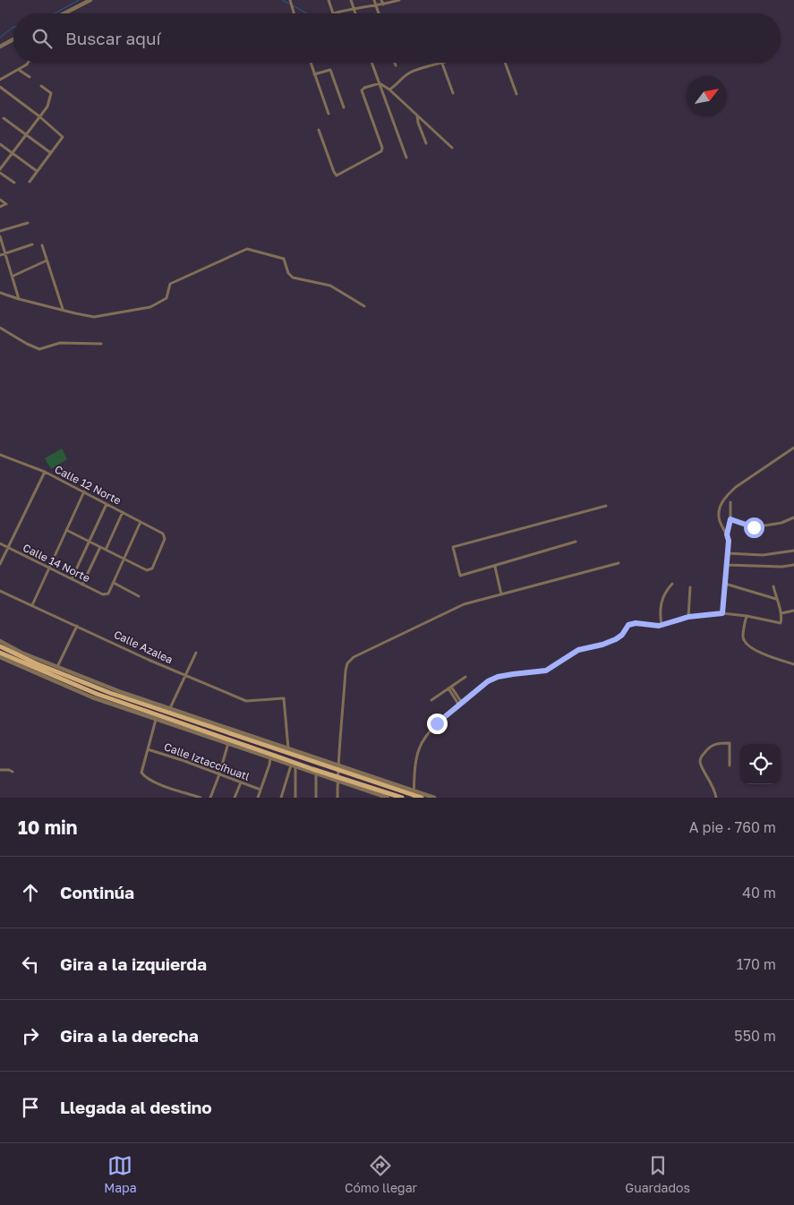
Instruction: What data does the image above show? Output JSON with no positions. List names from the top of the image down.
{
  "streets": {
    "street": [
      "Calle 12 Norte",
      "Calle 14 Norte",
      "Calle Azalea",
      "Calle Iztaccíhuatl"
    ]
  },
  "north": "top right",
  "page": {
    "search": "Buscar aquí",
    "heading": ["10 min", "A pie · 760 m"],
    "list": [
      ["Continúa", "40 m"],
      ["Gira a la izquierda", "170 m"],
      ["Gira a la derecha", "550 m"],
      "Llegada al destino"
    ],
    "nav": ["Mapa", "Cómo llegar", "Guardados"]
  }
}
